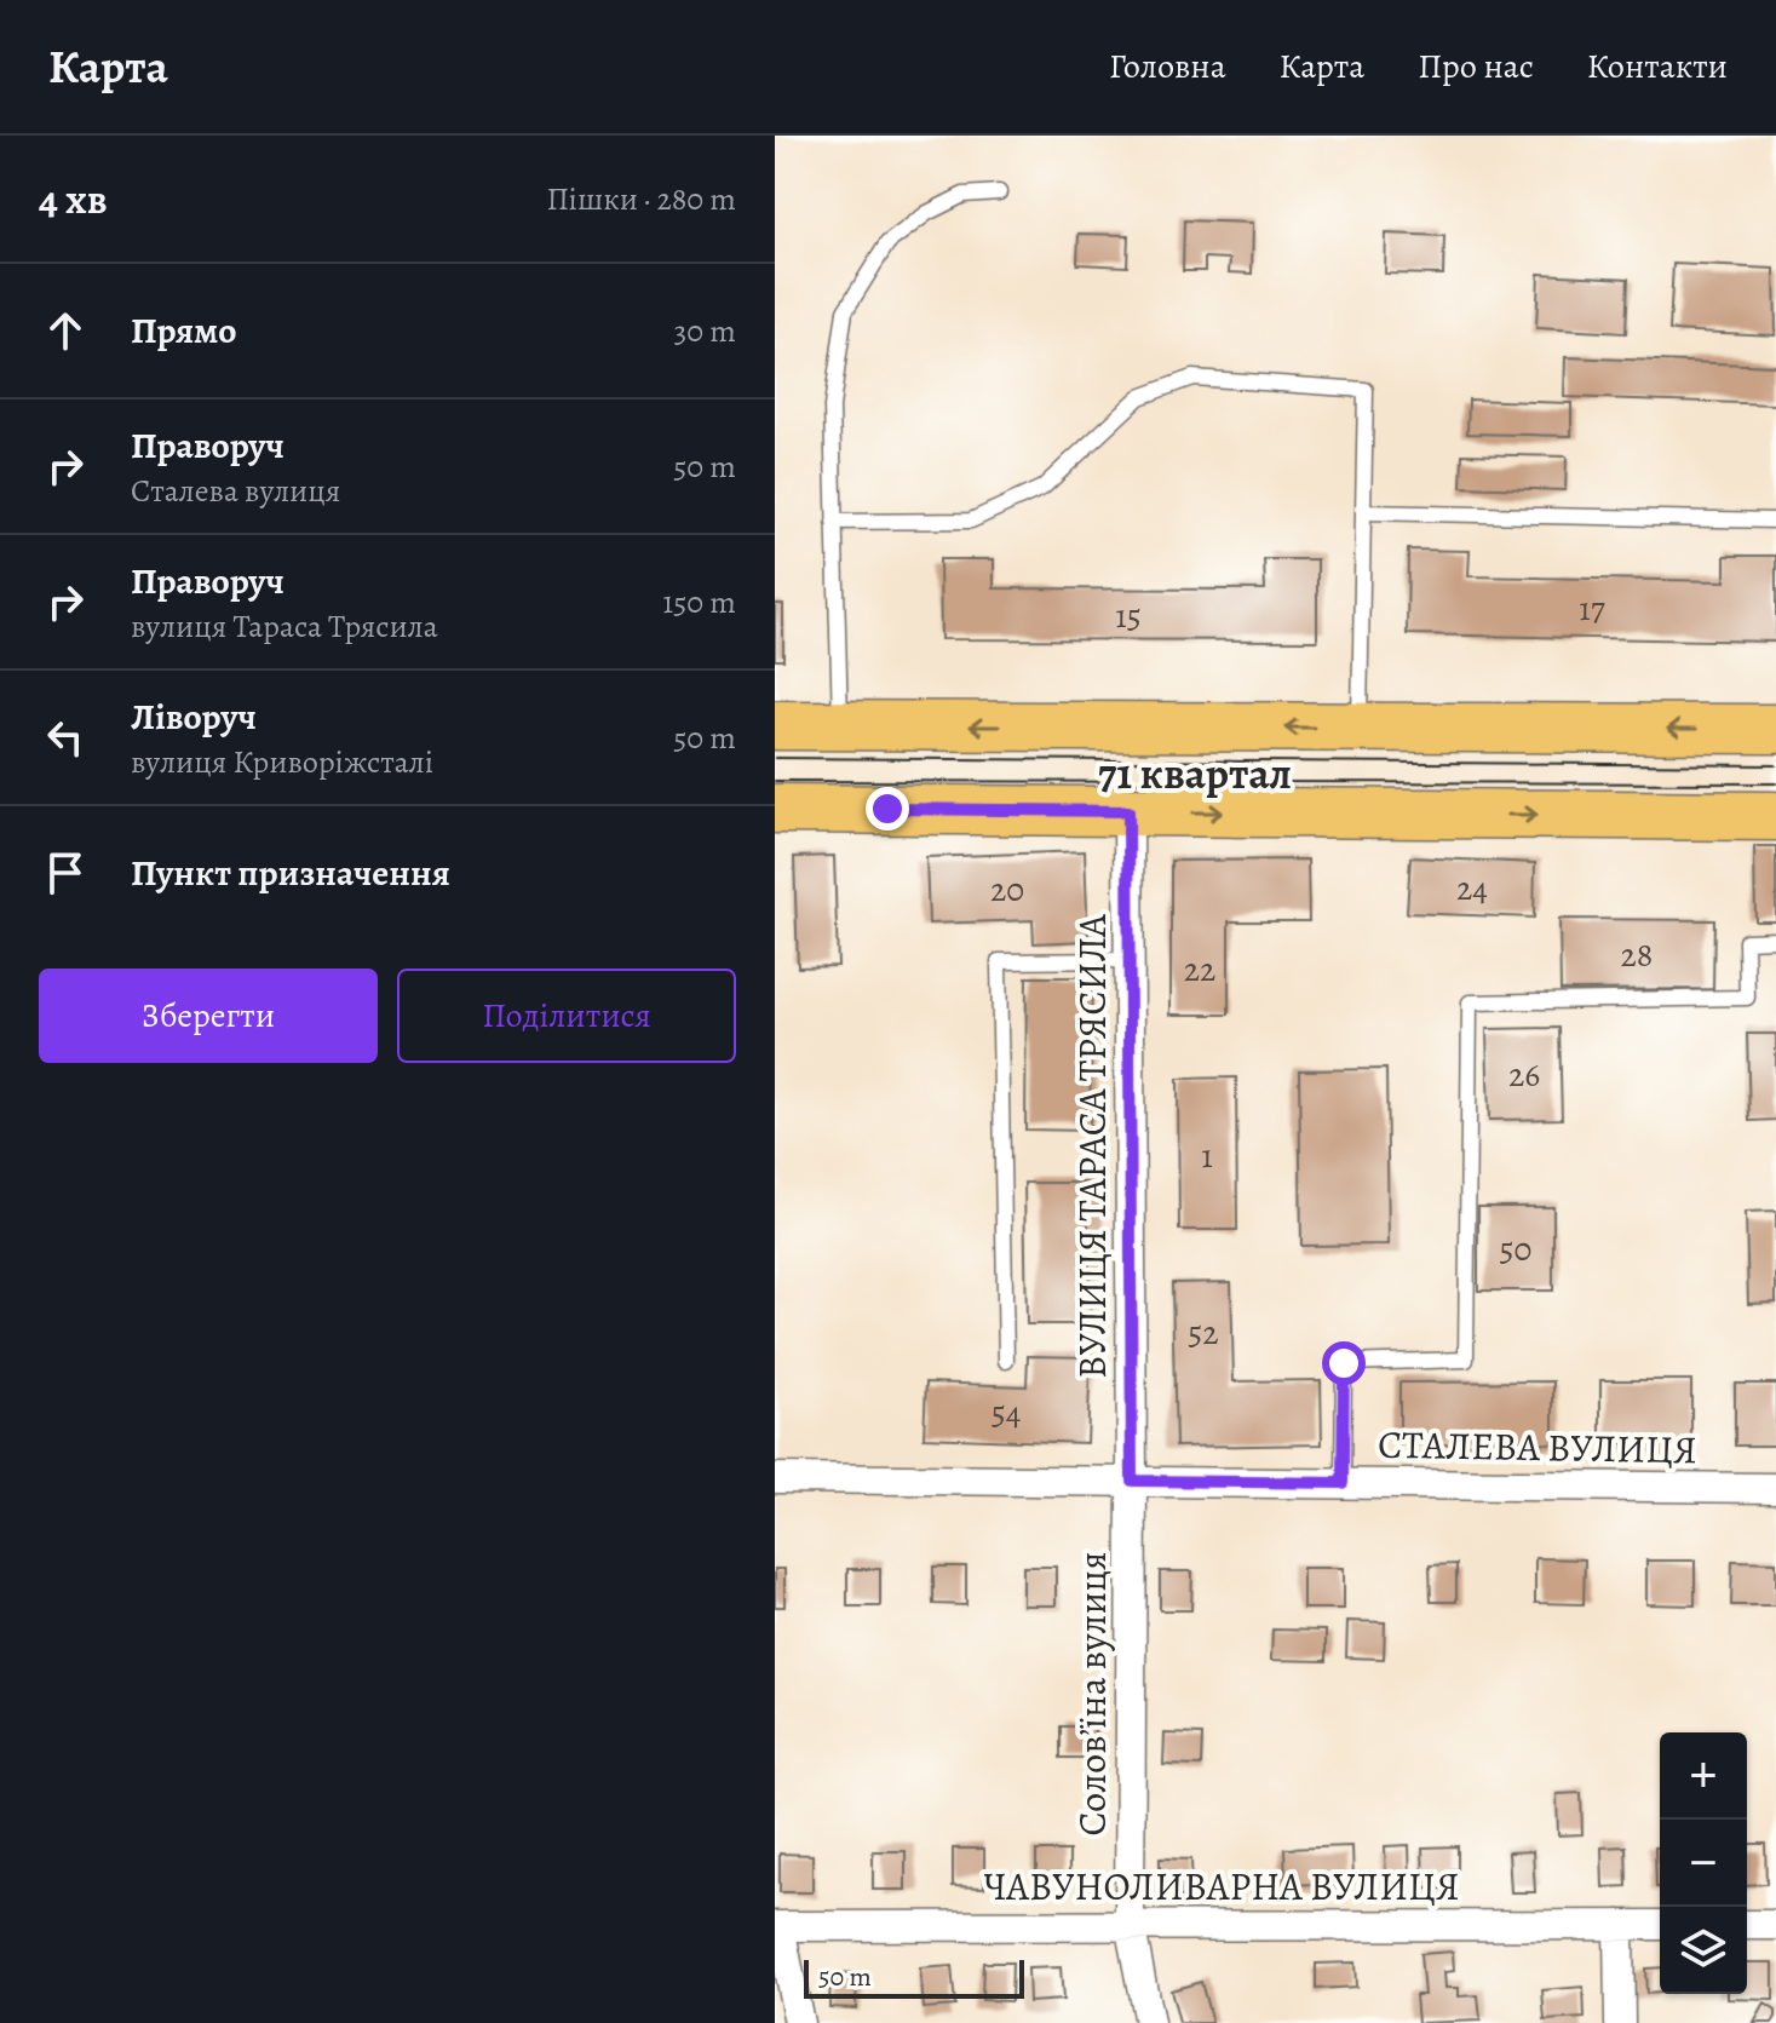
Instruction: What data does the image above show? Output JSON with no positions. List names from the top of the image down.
{
  "streets": {
    "street": [
      "ВУЛИЦЯ ТАРАСА ТРЯСИЛА",
      "СТАЛЕВА ВУЛИЦЯ",
      "Соловʼїна вулиця",
      "ЧАВУНОЛИВАРНА ВУЛИЦЯ"
    ]
  },
  "crossings": [
    ["ВУЛИЦЯ ТАРАСА ТРЯСИЛА", "СТАЛЕВА ВУЛИЦЯ"],
    ["ВУЛИЦЯ ТАРАСА ТРЯСИЛА", "Соловʼїна вулиця"],
    ["СТАЛЕВА ВУЛИЦЯ", "Соловʼїна вулиця"],
    ["Соловʼїна вулиця", "ЧАВУНОЛИВАРНА ВУЛИЦЯ"]
  ],
  "districts": ["71 квартал"],
  "house_numbers": [
    "17",
    "15",
    "24",
    "20",
    "28",
    "22",
    "26",
    "1",
    "50",
    "52",
    "54"
  ],
  "scale_bar": "50 m",
  "page": {
    "header": "Карта",
    "nav": [
      "Головна",
      "Карта",
      "Про нас",
      "Контакти"
    ],
    "heading": ["4 хв", "Пішки · 280 m"],
    "list": [
      ["Прямо", "30 m"],
      ["Праворуч", "Сталева вулиця", "50 m"],
      ["Праворуч", "вулиця Тараса Трясила", "150 m"],
      ["Ліворуч", "вулиця Криворіжсталі", "50 m"],
      "Пункт призначення"
    ],
    "buttons": ["Зберегти", "Поділитися"],
    "map_buttons": ["+", "−"],
    "scale": "50 m"
  }
}
